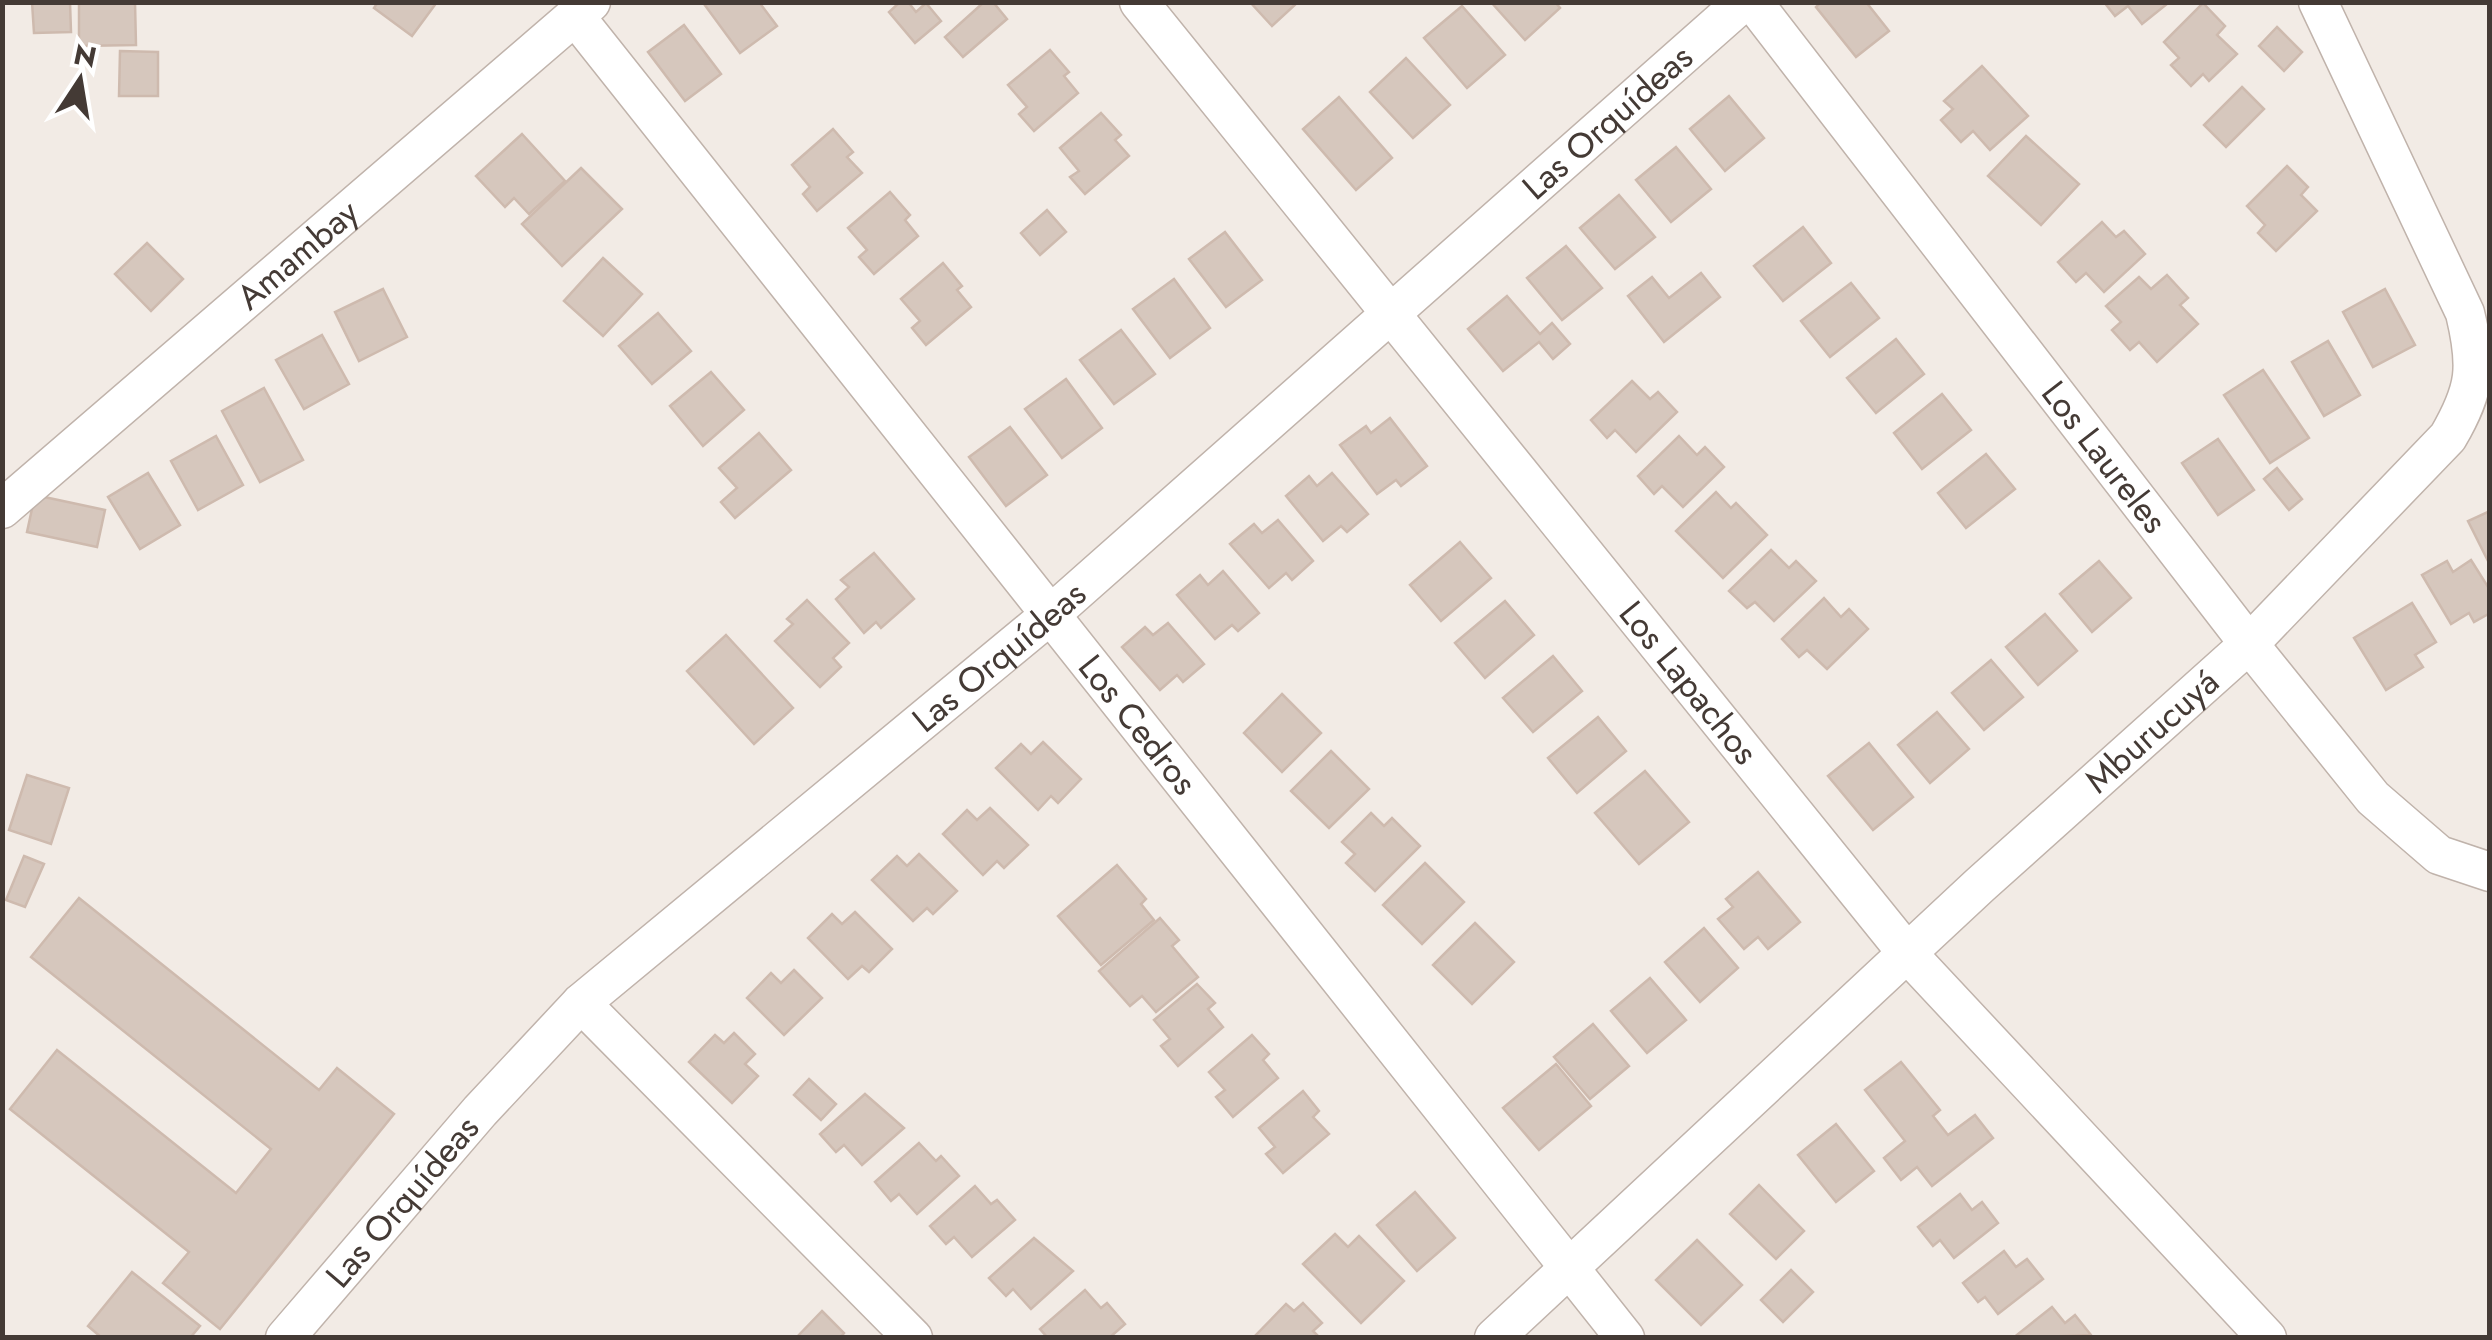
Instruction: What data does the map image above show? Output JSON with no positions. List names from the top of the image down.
{
  "streets": {
    "street": [
      "Las Orquídeas",
      "Amambay",
      "Los Laureles",
      "Los Lapachos",
      "Los Cedros",
      "Mburucuyá"
    ]
  },
  "crossings": [
    ["Las Orquídeas", "Los Lapachos"],
    ["Las Orquídeas", "Los Cedros"],
    ["Amambay", "Los Cedros"],
    ["Los Laureles", "Mburucuyá"],
    ["Los Lapachos", "Mburucuyá"],
    ["Los Cedros", "Mburucuyá"]
  ],
  "north": "top"
}
